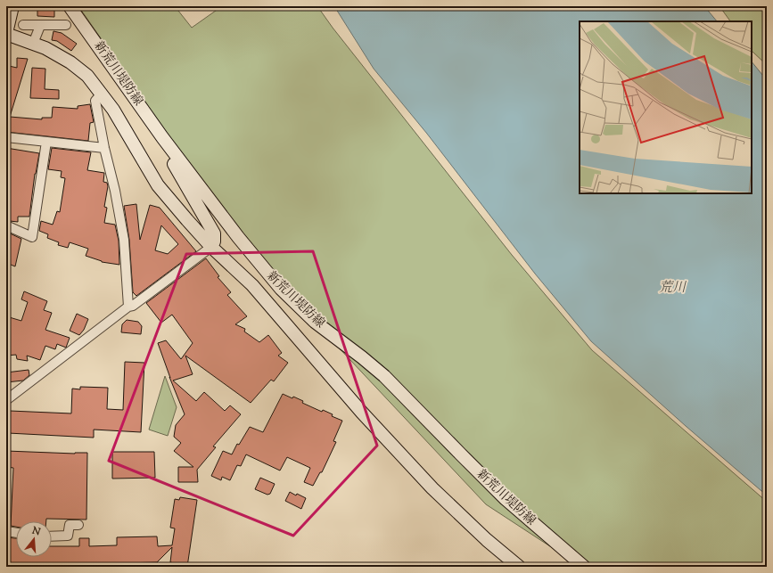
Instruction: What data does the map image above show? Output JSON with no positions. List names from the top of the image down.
{
  "streets": {
    "main road": ["新荒川堤防線"]
  },
  "water": ["荒川"],
  "north": "top"
}
